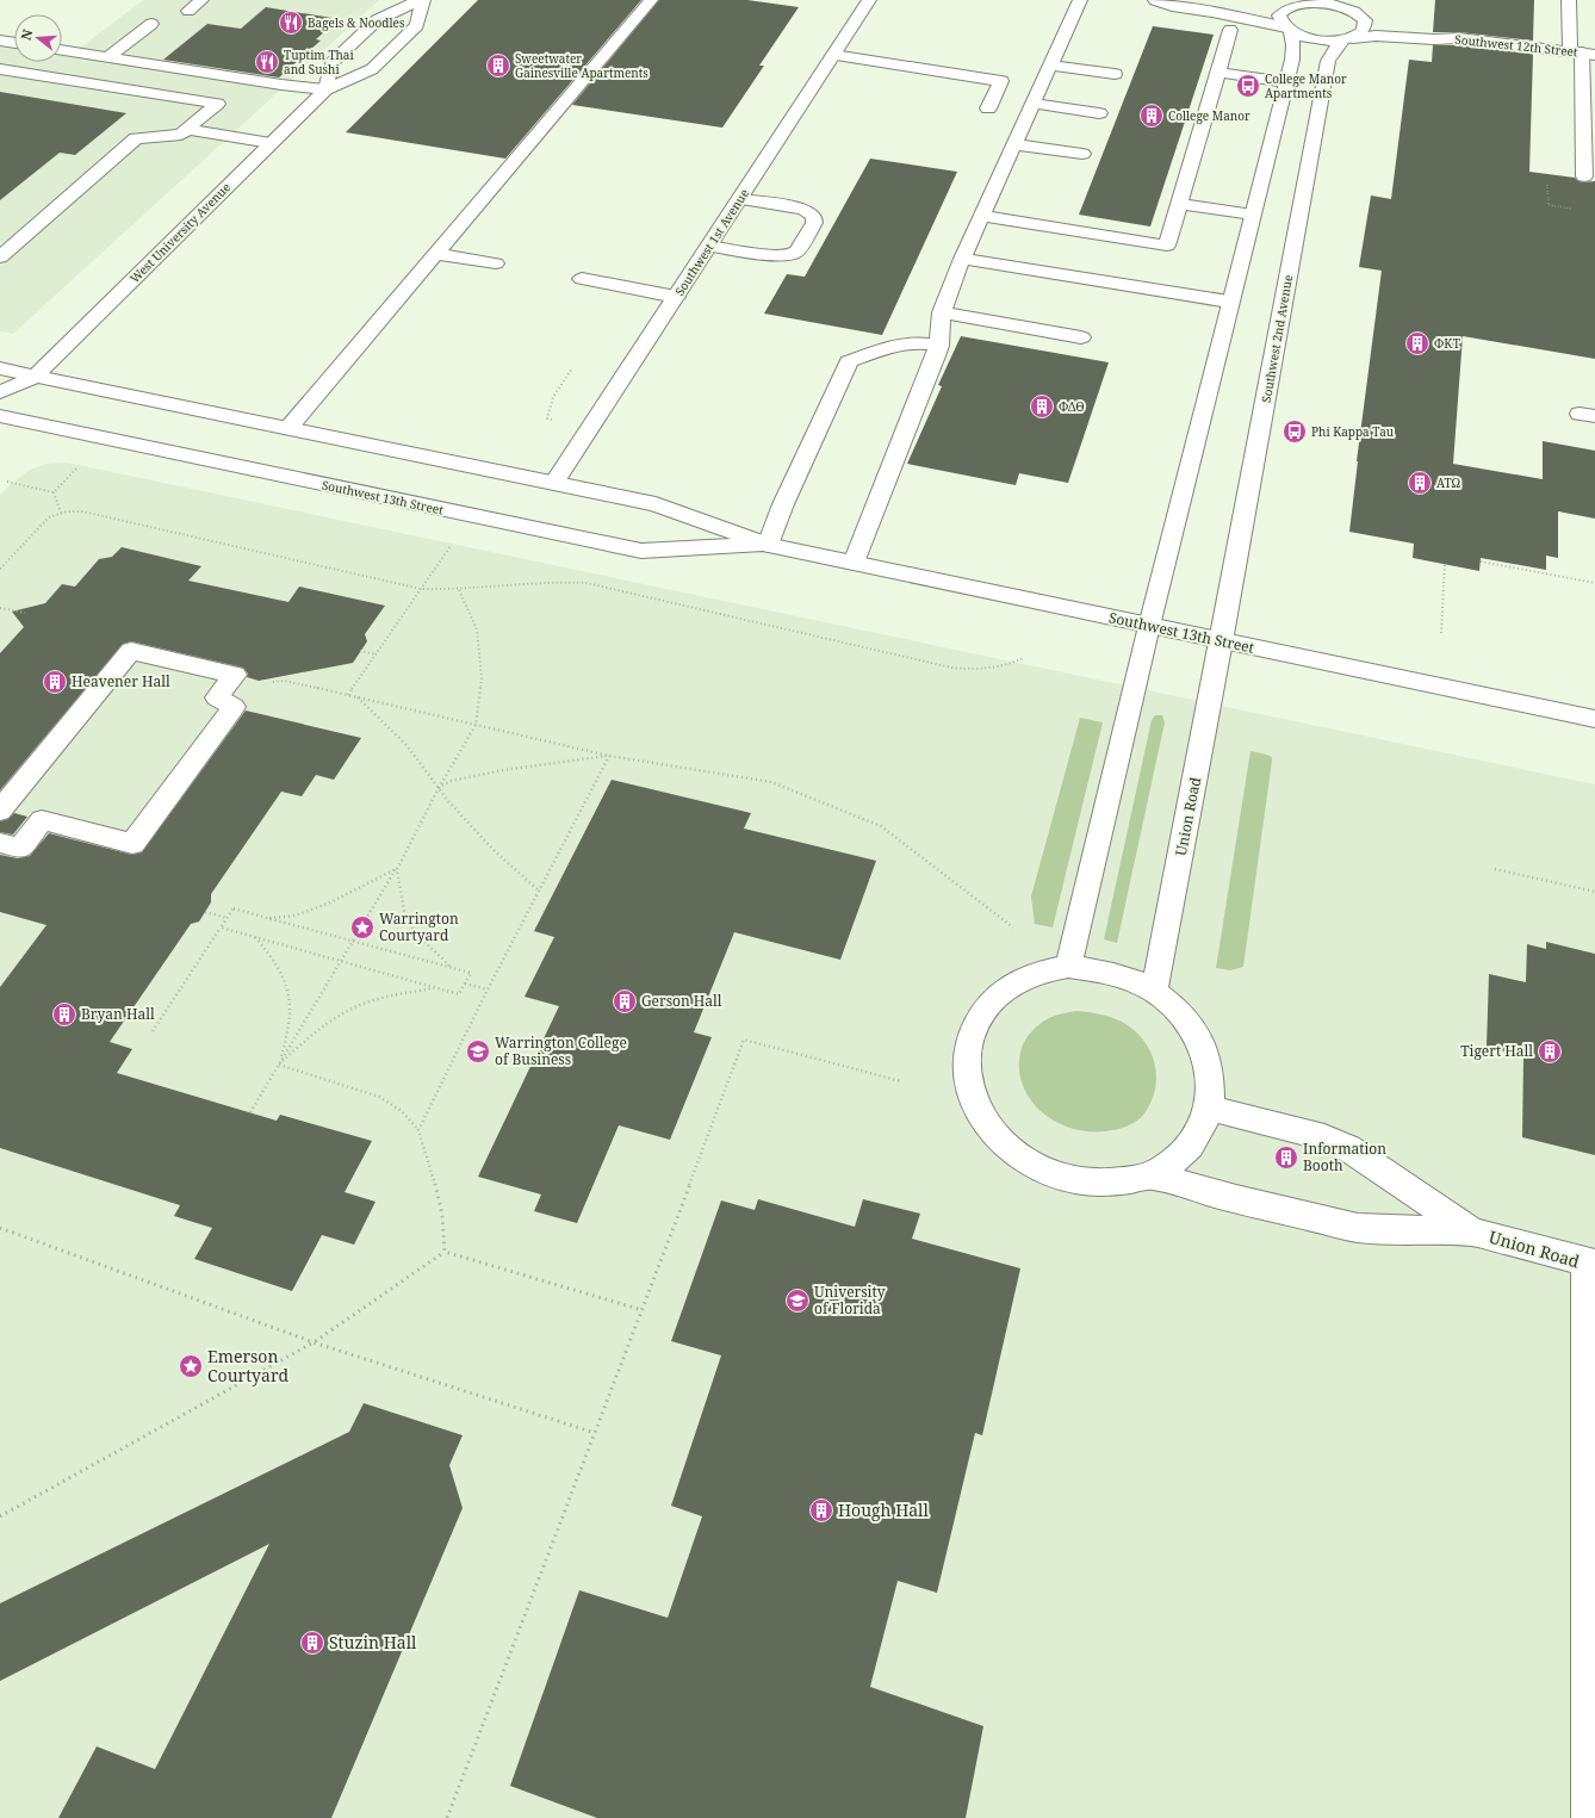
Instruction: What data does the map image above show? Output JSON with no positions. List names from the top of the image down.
{
  "streets": {
    "street": [
      "Southwest 12th Street",
      "West University Avenue",
      "Southwest 1st Avenue",
      "Southwest 2nd Avenue",
      "Southwest 13th Street",
      "Union Road"
    ]
  },
  "crossings": [
    ["Southwest 12th Street", "Southwest 2nd Avenue"],
    ["West University Avenue", "Southwest 13th Street"],
    ["Southwest 1st Avenue", "Southwest 13th Street"],
    ["Southwest 2nd Avenue", "Southwest 13th Street"],
    ["Southwest 2nd Avenue", "Union Road"],
    ["Southwest 13th Street", "Union Road"]
  ],
  "places": {
    "restaurant": ["Bagels & Noodles", "Tuptim Thai and Sushi"],
    "building": [
      "Sweetwater Gainesville Apartments",
      "College Manor",
      "ΦΚΤ",
      "ΦΔΘ",
      "ΑΤΩ",
      "Heavener Hall",
      "Gerson Hall",
      "Bryan Hall",
      "Tigert Hall",
      "Information Booth",
      "Hough Hall",
      "Stuzin Hall"
    ],
    "bus stop": ["College Manor Apartments", "Phi Kappa Tau"],
    "place": ["Warrington Courtyard", "Emerson Courtyard"],
    "school or university": ["Warrington College of Business", "University of Florida"]
  },
  "north": "left"
}
